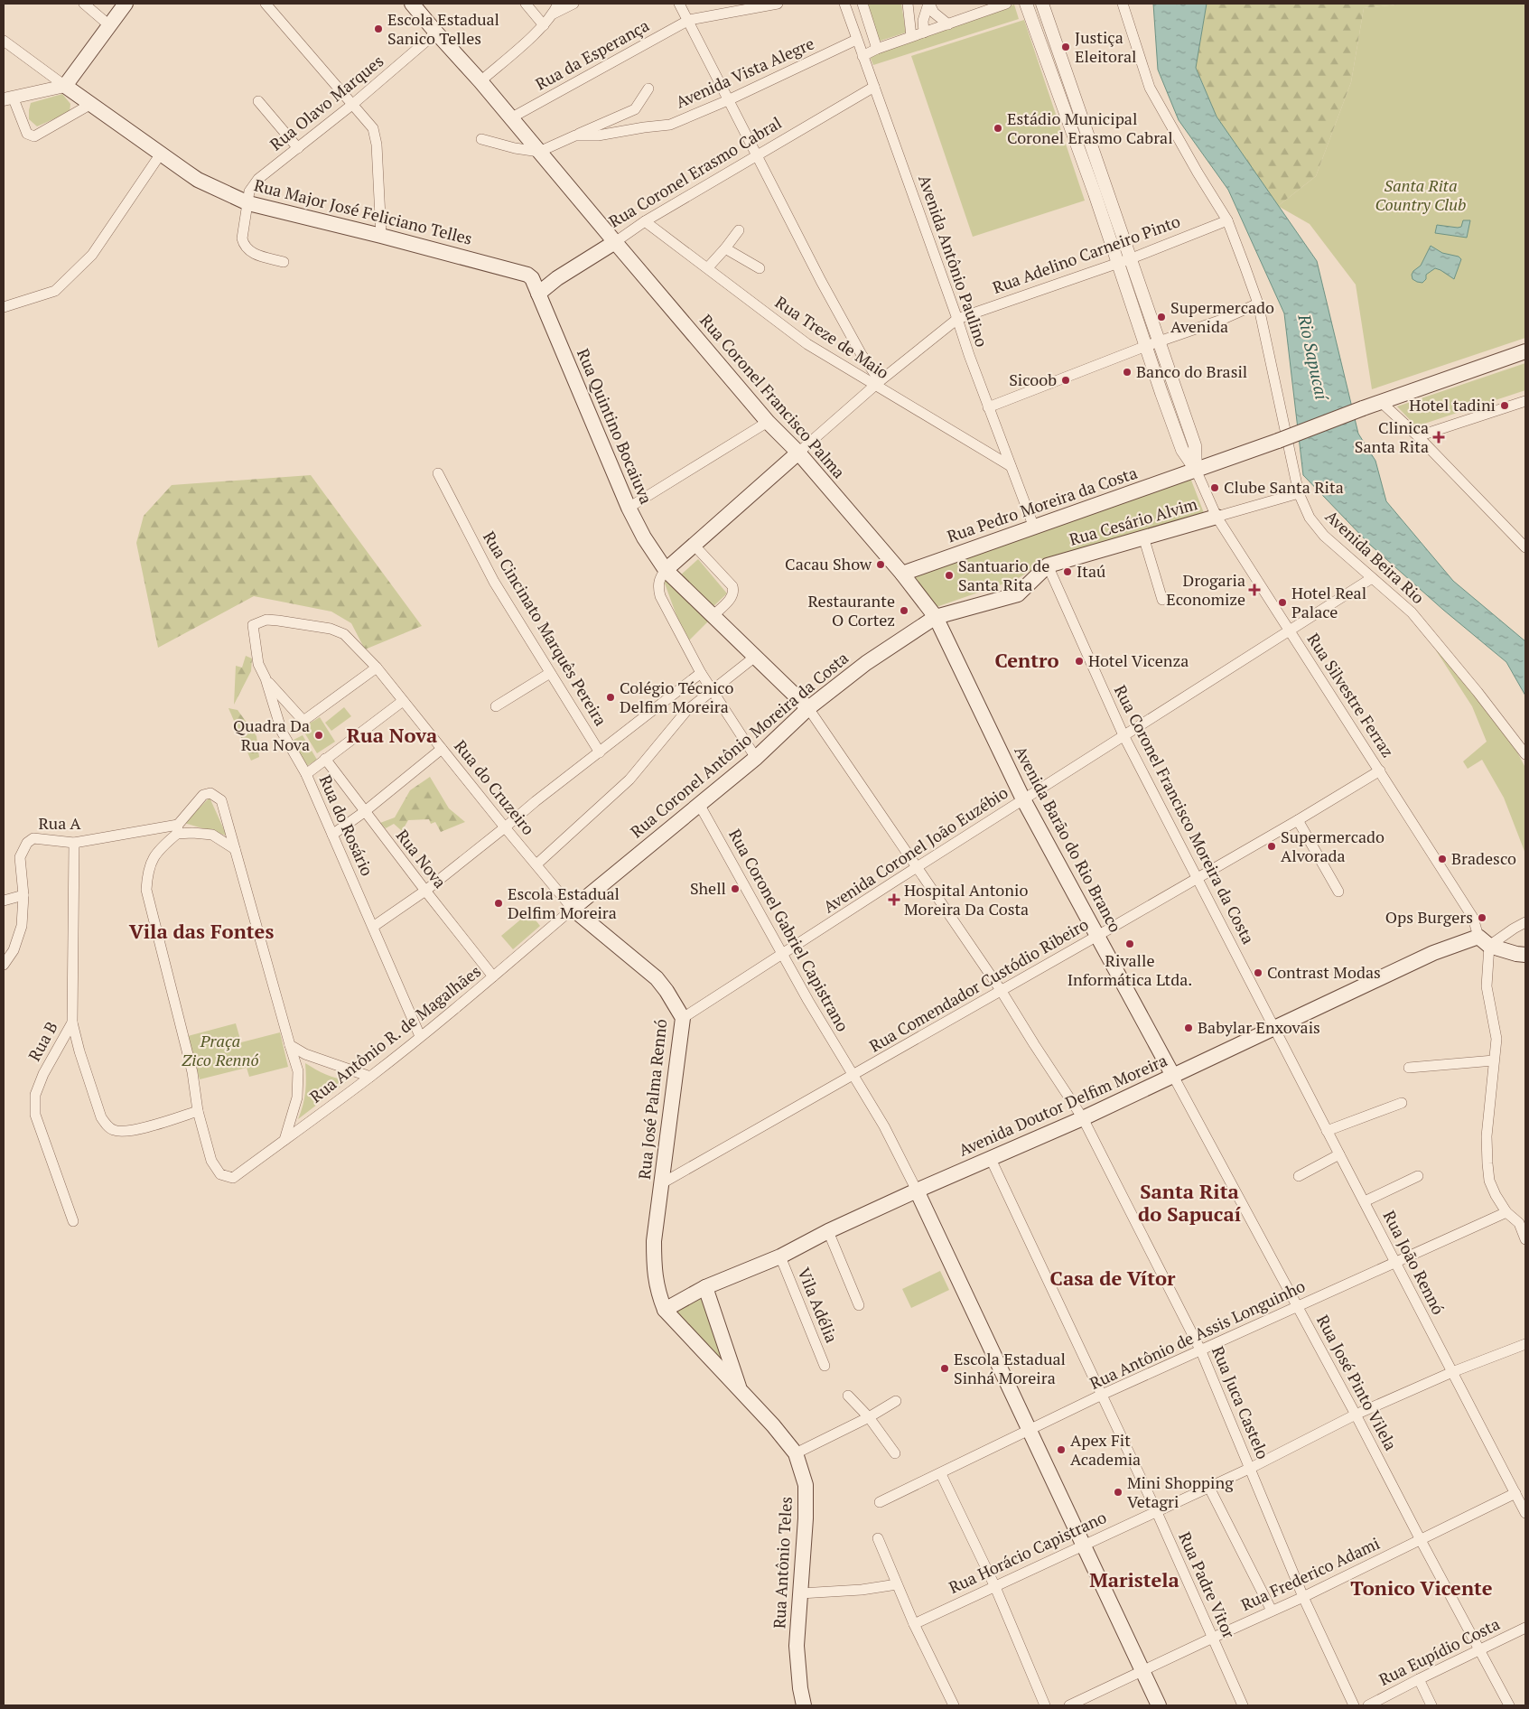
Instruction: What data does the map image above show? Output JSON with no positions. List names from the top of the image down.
{
  "streets": {
    "main road": [
      "Rua Coronel Erasmo Cabral",
      "Rua Major José Feliciano Telles",
      "Rua Coronel Francisco Palma",
      "Rua Quintino Bocaiuva",
      "Rua Pedro Moreira da Costa",
      "Rua Cesário Alvim",
      "Rua Coronel Antônio Moreira da Costa",
      "Avenida Barão do Rio Branco",
      "Rua José Palma Rennó",
      "Avenida Doutor Delfim Moreira",
      "Rua Antônio Teles"
    ],
    "street": [
      "Rua da Esperança",
      "Avenida Vista Alegre",
      "Rua Olavo Marques",
      "Rua Adelino Carneiro Pinto",
      "Avenida Antônio Paulino",
      "Rua Treze de Maio",
      "Avenida Beira Rio",
      "Rua Cincinato Marquês Pereira",
      "Rua Silvestre Ferraz",
      "Rua do Cruzeiro",
      "Rua Coronel Francisco Moreira da Costa",
      "Rua A",
      "Rua do Rosário",
      "Avenida Coronel João Euzébio",
      "Rua Nova",
      "Rua Coronel Gabriel Capistrano",
      "Rua Comendador Custódio Ribeiro",
      "Rua Antônio R. de Magalhães",
      "Rua B",
      "Rua João Rennó",
      "Vila Adélia",
      "Rua Antônio de Assis Longuinho",
      "Rua José Pinto Vilela",
      "Rua Juca Castelo",
      "Rua Horácio Capistrano",
      "Rua Frederico Adami",
      "Rua Padre Vitor",
      "Rua Eupídio Costa"
    ]
  },
  "crossings": [
    ["Rua da Esperança", "Rua Coronel Francisco Palma"],
    ["Avenida Vista Alegre", "Avenida Antônio Paulino"],
    ["Avenida Vista Alegre", "Rua Coronel Francisco Palma"],
    ["Rua Olavo Marques", "Rua Major José Feliciano Telles"],
    ["Rua Olavo Marques", "Rua Coronel Francisco Palma"],
    ["Rua Coronel Erasmo Cabral", "Rua Major José Feliciano Telles"],
    ["Rua Coronel Erasmo Cabral", "Avenida Antônio Paulino"],
    ["Rua Coronel Erasmo Cabral", "Rua Treze de Maio"],
    ["Rua Coronel Erasmo Cabral", "Rua Coronel Francisco Palma"],
    ["Rua Coronel Erasmo Cabral", "Rua Quintino Bocaiuva"],
    ["Rua Major José Feliciano Telles", "Rua Quintino Bocaiuva"],
    ["Rua Adelino Carneiro Pinto", "Avenida Antônio Paulino"],
    ["Rua Adelino Carneiro Pinto", "Rua Treze de Maio"],
    ["Rua Adelino Carneiro Pinto", "Rua Coronel Francisco Palma"],
    ["Rua Adelino Carneiro Pinto", "Avenida Beira Rio"],
    ["Avenida Antônio Paulino", "Rua Treze de Maio"],
    ["Avenida Antônio Paulino", "Rua Pedro Moreira da Costa"],
    ["Rua Coronel Francisco Palma", "Rua Pedro Moreira da Costa"],
    ["Rua Coronel Francisco Palma", "Rua Cesário Alvim"],
    ["Rua Coronel Francisco Palma", "Rua Coronel Antônio Moreira da Costa"],
    ["Rua Coronel Francisco Palma", "Avenida Barão do Rio Branco"],
    ["Rua Quintino Bocaiuva", "Rua Coronel Antônio Moreira da Costa"],
    ["Rua Quintino Bocaiuva", "Rua Juca Castelo"],
    ["Rua Pedro Moreira da Costa", "Rua Silvestre Ferraz"],
    ["Rua Cesário Alvim", "Avenida Beira Rio"],
    ["Rua Cesário Alvim", "Rua Silvestre Ferraz"],
    ["Rua Cesário Alvim", "Rua Coronel Antônio Moreira da Costa"],
    ["Rua Cesário Alvim", "Rua Coronel Francisco Moreira da Costa"],
    ["Rua Cesário Alvim", "Avenida Barão do Rio Branco"],
    ["Avenida Beira Rio", "Avenida Coronel João Euzébio"],
    ["Rua Silvestre Ferraz", "Avenida Coronel João Euzébio"],
    ["Rua Silvestre Ferraz", "Rua Comendador Custódio Ribeiro"],
    ["Rua Silvestre Ferraz", "Avenida Doutor Delfim Moreira"],
    ["Rua Silvestre Ferraz", "Rua Antônio de Assis Longuinho"],
    ["Rua Coronel Antônio Moreira da Costa", "Rua do Cruzeiro"],
    ["Rua Coronel Antônio Moreira da Costa", "Avenida Barão do Rio Branco"],
    ["Rua Coronel Antônio Moreira da Costa", "Rua Coronel Gabriel Capistrano"],
    ["Rua Coronel Antônio Moreira da Costa", "Rua Antônio R. de Magalhães"],
    ["Rua Coronel Antônio Moreira da Costa", "Rua José Palma Rennó"],
    ["Rua Coronel Antônio Moreira da Costa", "Rua Juca Castelo"],
    ["Rua do Cruzeiro", "Rua do Rosário"],
    ["Rua do Cruzeiro", "Rua Antônio R. de Magalhães"],
    ["Rua do Cruzeiro", "Rua José Palma Rennó"],
    ["Rua Coronel Francisco Moreira da Costa", "Avenida Coronel João Euzébio"],
    ["Rua Coronel Francisco Moreira da Costa", "Rua Comendador Custódio Ribeiro"],
    ["Rua Coronel Francisco Moreira da Costa", "Avenida Doutor Delfim Moreira"],
    ["Rua Coronel Francisco Moreira da Costa", "Rua João Rennó"],
    ["Rua A", "Rua B"],
    ["Rua do Rosário", "Rua Antônio R. de Magalhães"],
    ["Avenida Barão do Rio Branco", "Avenida Coronel João Euzébio"],
    ["Avenida Barão do Rio Branco", "Rua Comendador Custódio Ribeiro"],
    ["Avenida Barão do Rio Branco", "Avenida Doutor Delfim Moreira"],
    ["Avenida Barão do Rio Branco", "Rua José Pinto Vilela"],
    ["Avenida Coronel João Euzébio", "Rua Coronel Gabriel Capistrano"],
    ["Avenida Coronel João Euzébio", "Rua José Palma Rennó"],
    ["Avenida Coronel João Euzébio", "Rua Juca Castelo"],
    ["Rua Nova", "Rua Antônio R. de Magalhães"],
    ["Rua Coronel Gabriel Capistrano", "Rua Comendador Custódio Ribeiro"],
    ["Rua Coronel Gabriel Capistrano", "Avenida Doutor Delfim Moreira"],
    ["Rua Comendador Custódio Ribeiro", "Rua José Palma Rennó"],
    ["Rua Comendador Custódio Ribeiro", "Rua Juca Castelo"],
    ["Rua Antônio R. de Magalhães", "Rua José Palma Rennó"],
    ["Rua José Palma Rennó", "Avenida Doutor Delfim Moreira"],
    ["Rua José Palma Rennó", "Rua Antônio Teles"],
    ["Avenida Doutor Delfim Moreira", "Rua João Rennó"],
    ["Avenida Doutor Delfim Moreira", "Vila Adélia"],
    ["Avenida Doutor Delfim Moreira", "Rua José Pinto Vilela"],
    ["Avenida Doutor Delfim Moreira", "Rua Juca Castelo"],
    ["Avenida Doutor Delfim Moreira", "Rua Antônio Teles"],
    ["Avenida Doutor Delfim Moreira", "Rua Padre Vitor"],
    ["Rua João Rennó", "Rua Antônio de Assis Longuinho"],
    ["Rua João Rennó", "Rua Horácio Capistrano"],
    ["Rua João Rennó", "Rua Frederico Adami"],
    ["Rua Antônio de Assis Longuinho", "Rua José Pinto Vilela"],
    ["Rua Antônio de Assis Longuinho", "Rua Juca Castelo"],
    ["Rua Antônio de Assis Longuinho", "Rua Padre Vitor"],
    ["Rua José Pinto Vilela", "Rua Horácio Capistrano"],
    ["Rua José Pinto Vilela", "Rua Frederico Adami"],
    ["Rua José Pinto Vilela", "Rua Eupídio Costa"],
    ["Rua Juca Castelo", "Rua Horácio Capistrano"],
    ["Rua Juca Castelo", "Rua Frederico Adami"],
    ["Rua Horácio Capistrano", "Rua Padre Vitor"],
    ["Rua Frederico Adami", "Rua Padre Vitor"]
  ],
  "districts": [
    "Centro",
    "Rua Nova",
    "Vila das Fontes",
    "Santa Rita do Sapucaí",
    "Casa de Vítor",
    "Maristela",
    "Tonico Vicente"
  ],
  "water": ["Rio Sapucaí"],
  "parks": ["Santa Rita Country Club", "Praça Zico Rennó"],
  "places": {
    "other": [
      "Escola Estadual Sanico Telles",
      "Justiça Eleitoral",
      "Estádio Municipal Coronel Erasmo Cabral",
      "Supermercado Avenida",
      "Banco do Brasil",
      "Sicoob",
      "Hotel tadini",
      "Clube Santa Rita",
      "Cacau Show",
      "Itaú",
      "Santuario de Santa Rita",
      "Hotel Real Palace",
      "Restaurante O Cortez",
      "Hotel Vicenza",
      "Colégio Técnico Delfim Moreira",
      "Quadra Da Rua Nova",
      "Supermercado Alvorada",
      "Bradesco",
      "Shell",
      "Escola Estadual Delfim Moreira",
      "Ops Burgers",
      "Rivalle Informática Ltda.",
      "Contrast Modas",
      "Babylar Enxovais",
      "Escola Estadual Sinhá Moreira",
      "Apex Fit Academia",
      "Mini Shopping Vetagri"
    ],
    "health": ["Clinica Santa Rita", "Drogaria Economize", "Hospital Antonio Moreira Da Costa"]
  }
}
